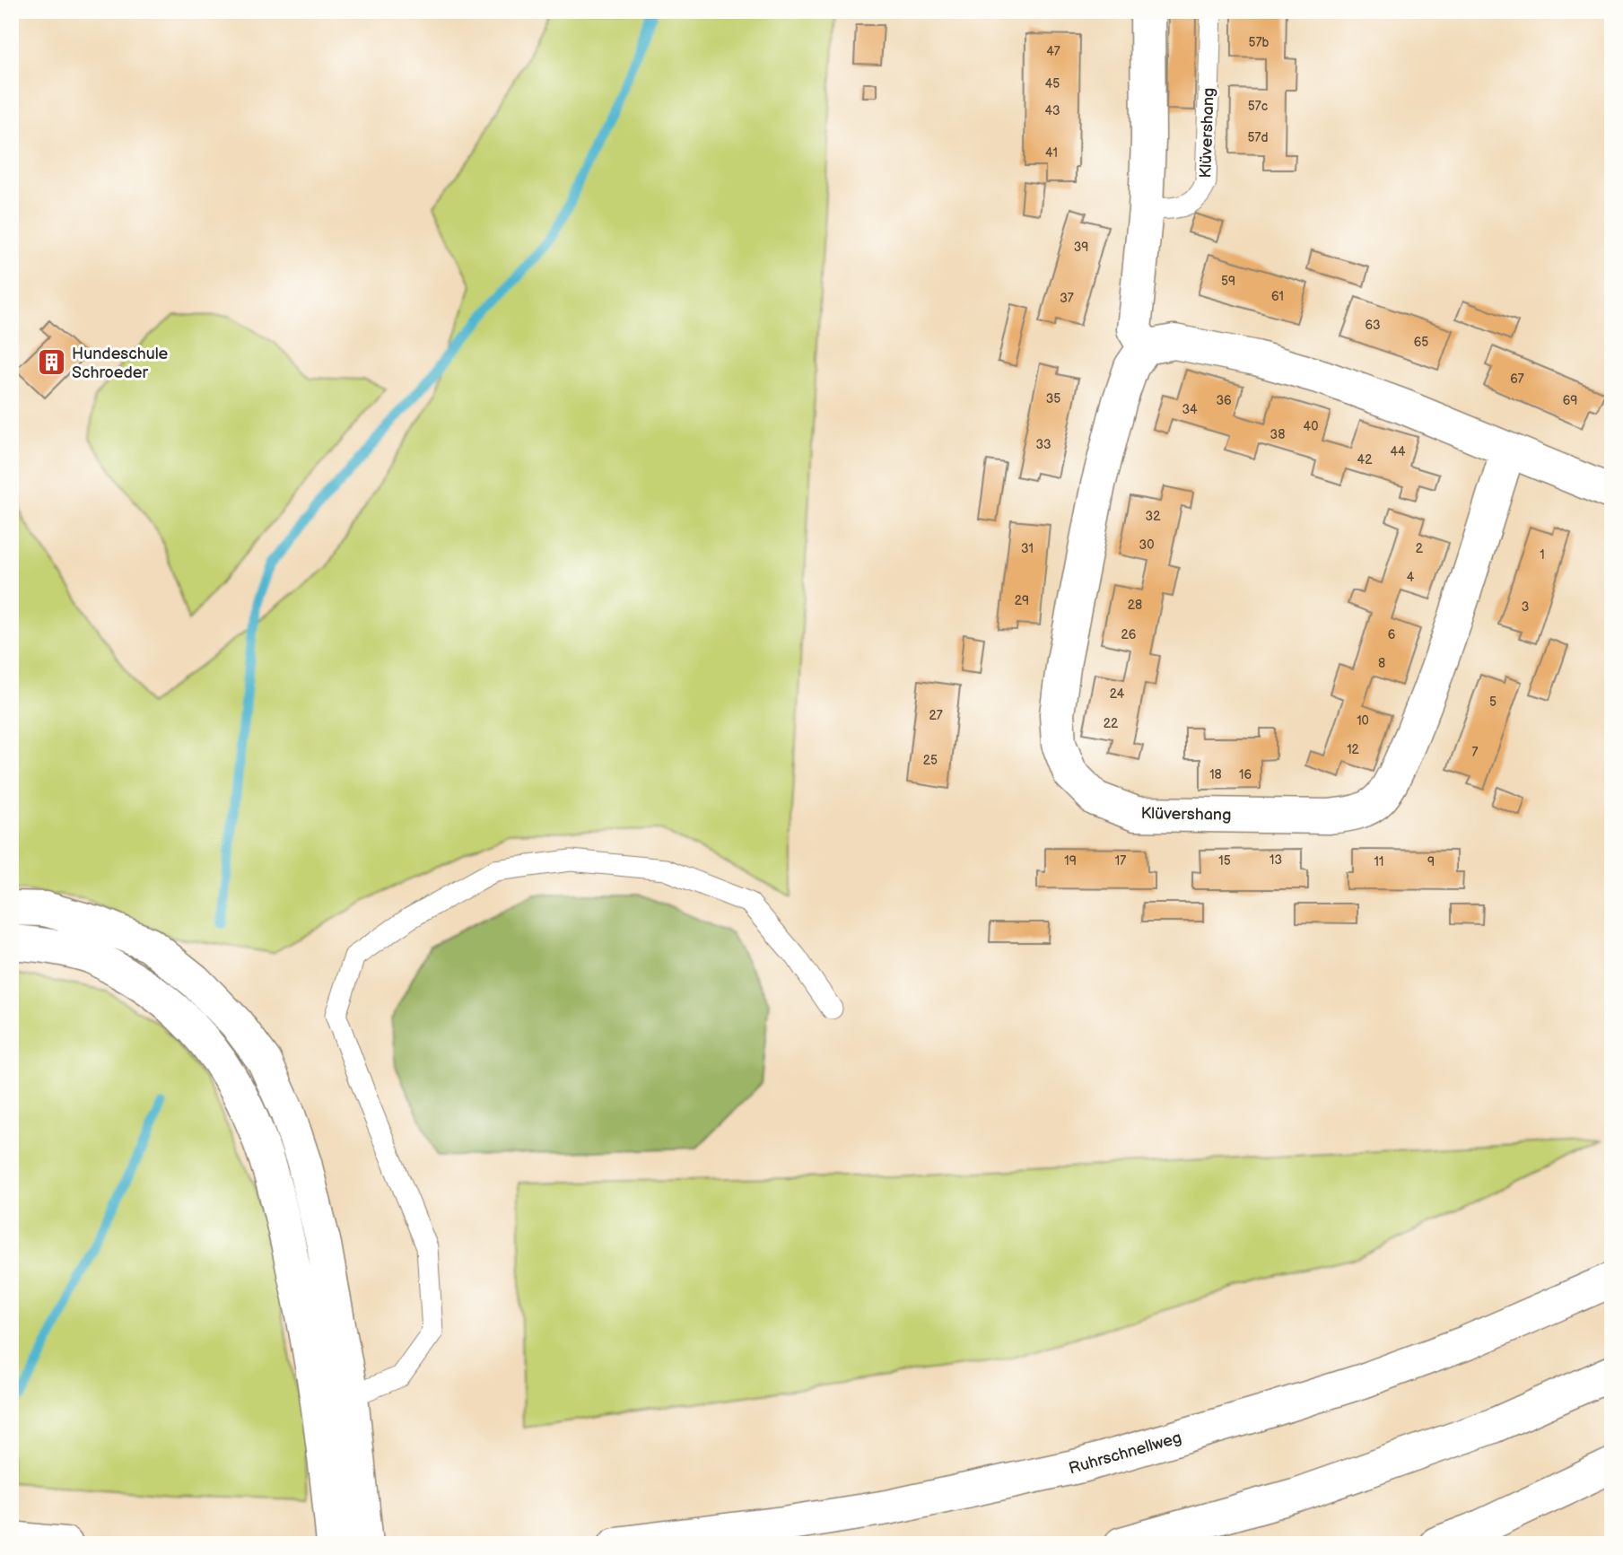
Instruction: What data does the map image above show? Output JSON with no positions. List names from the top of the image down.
{
  "streets": {
    "main road": ["Klüvershang", "Ruhrschnellweg"]
  },
  "places": {
    "building": ["Hundeschule Schroeder"]
  },
  "house_numbers": [
    "57b",
    "47",
    "45",
    "57c",
    "43",
    "57d",
    "41",
    "39",
    "59",
    "61",
    "37",
    "63",
    "65",
    "67",
    "35",
    "36",
    "69",
    "34",
    "40",
    "38",
    "33",
    "44",
    "42",
    "32",
    "30",
    "31",
    "2",
    "1",
    "4",
    "29",
    "28",
    "3",
    "26",
    "6",
    "8",
    "24",
    "5",
    "27",
    "10",
    "22",
    "12",
    "7",
    "25",
    "18",
    "16",
    "13",
    "19",
    "17",
    "15",
    "11",
    "9"
  ]
}
